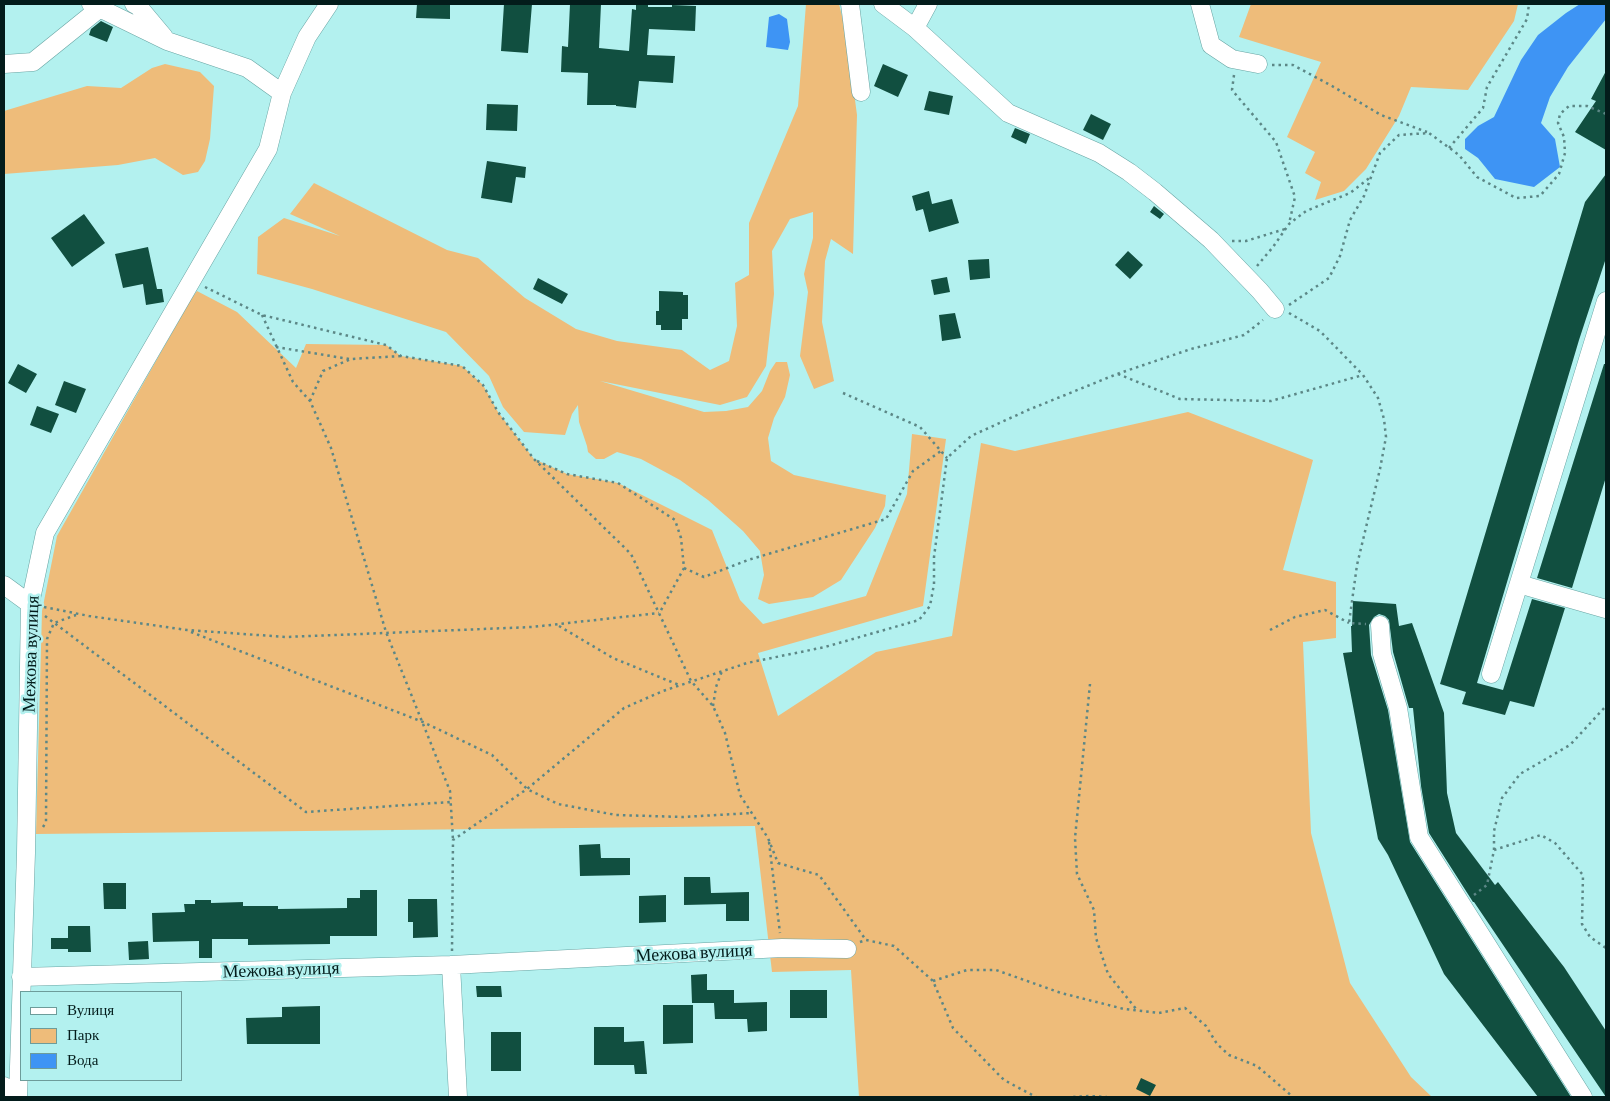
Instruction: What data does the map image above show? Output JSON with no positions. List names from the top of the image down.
{
  "streets": {
    "street": ["Межова вулиця"]
  },
  "legend": ["Вулиця", "Парк", "Вода"]
}
